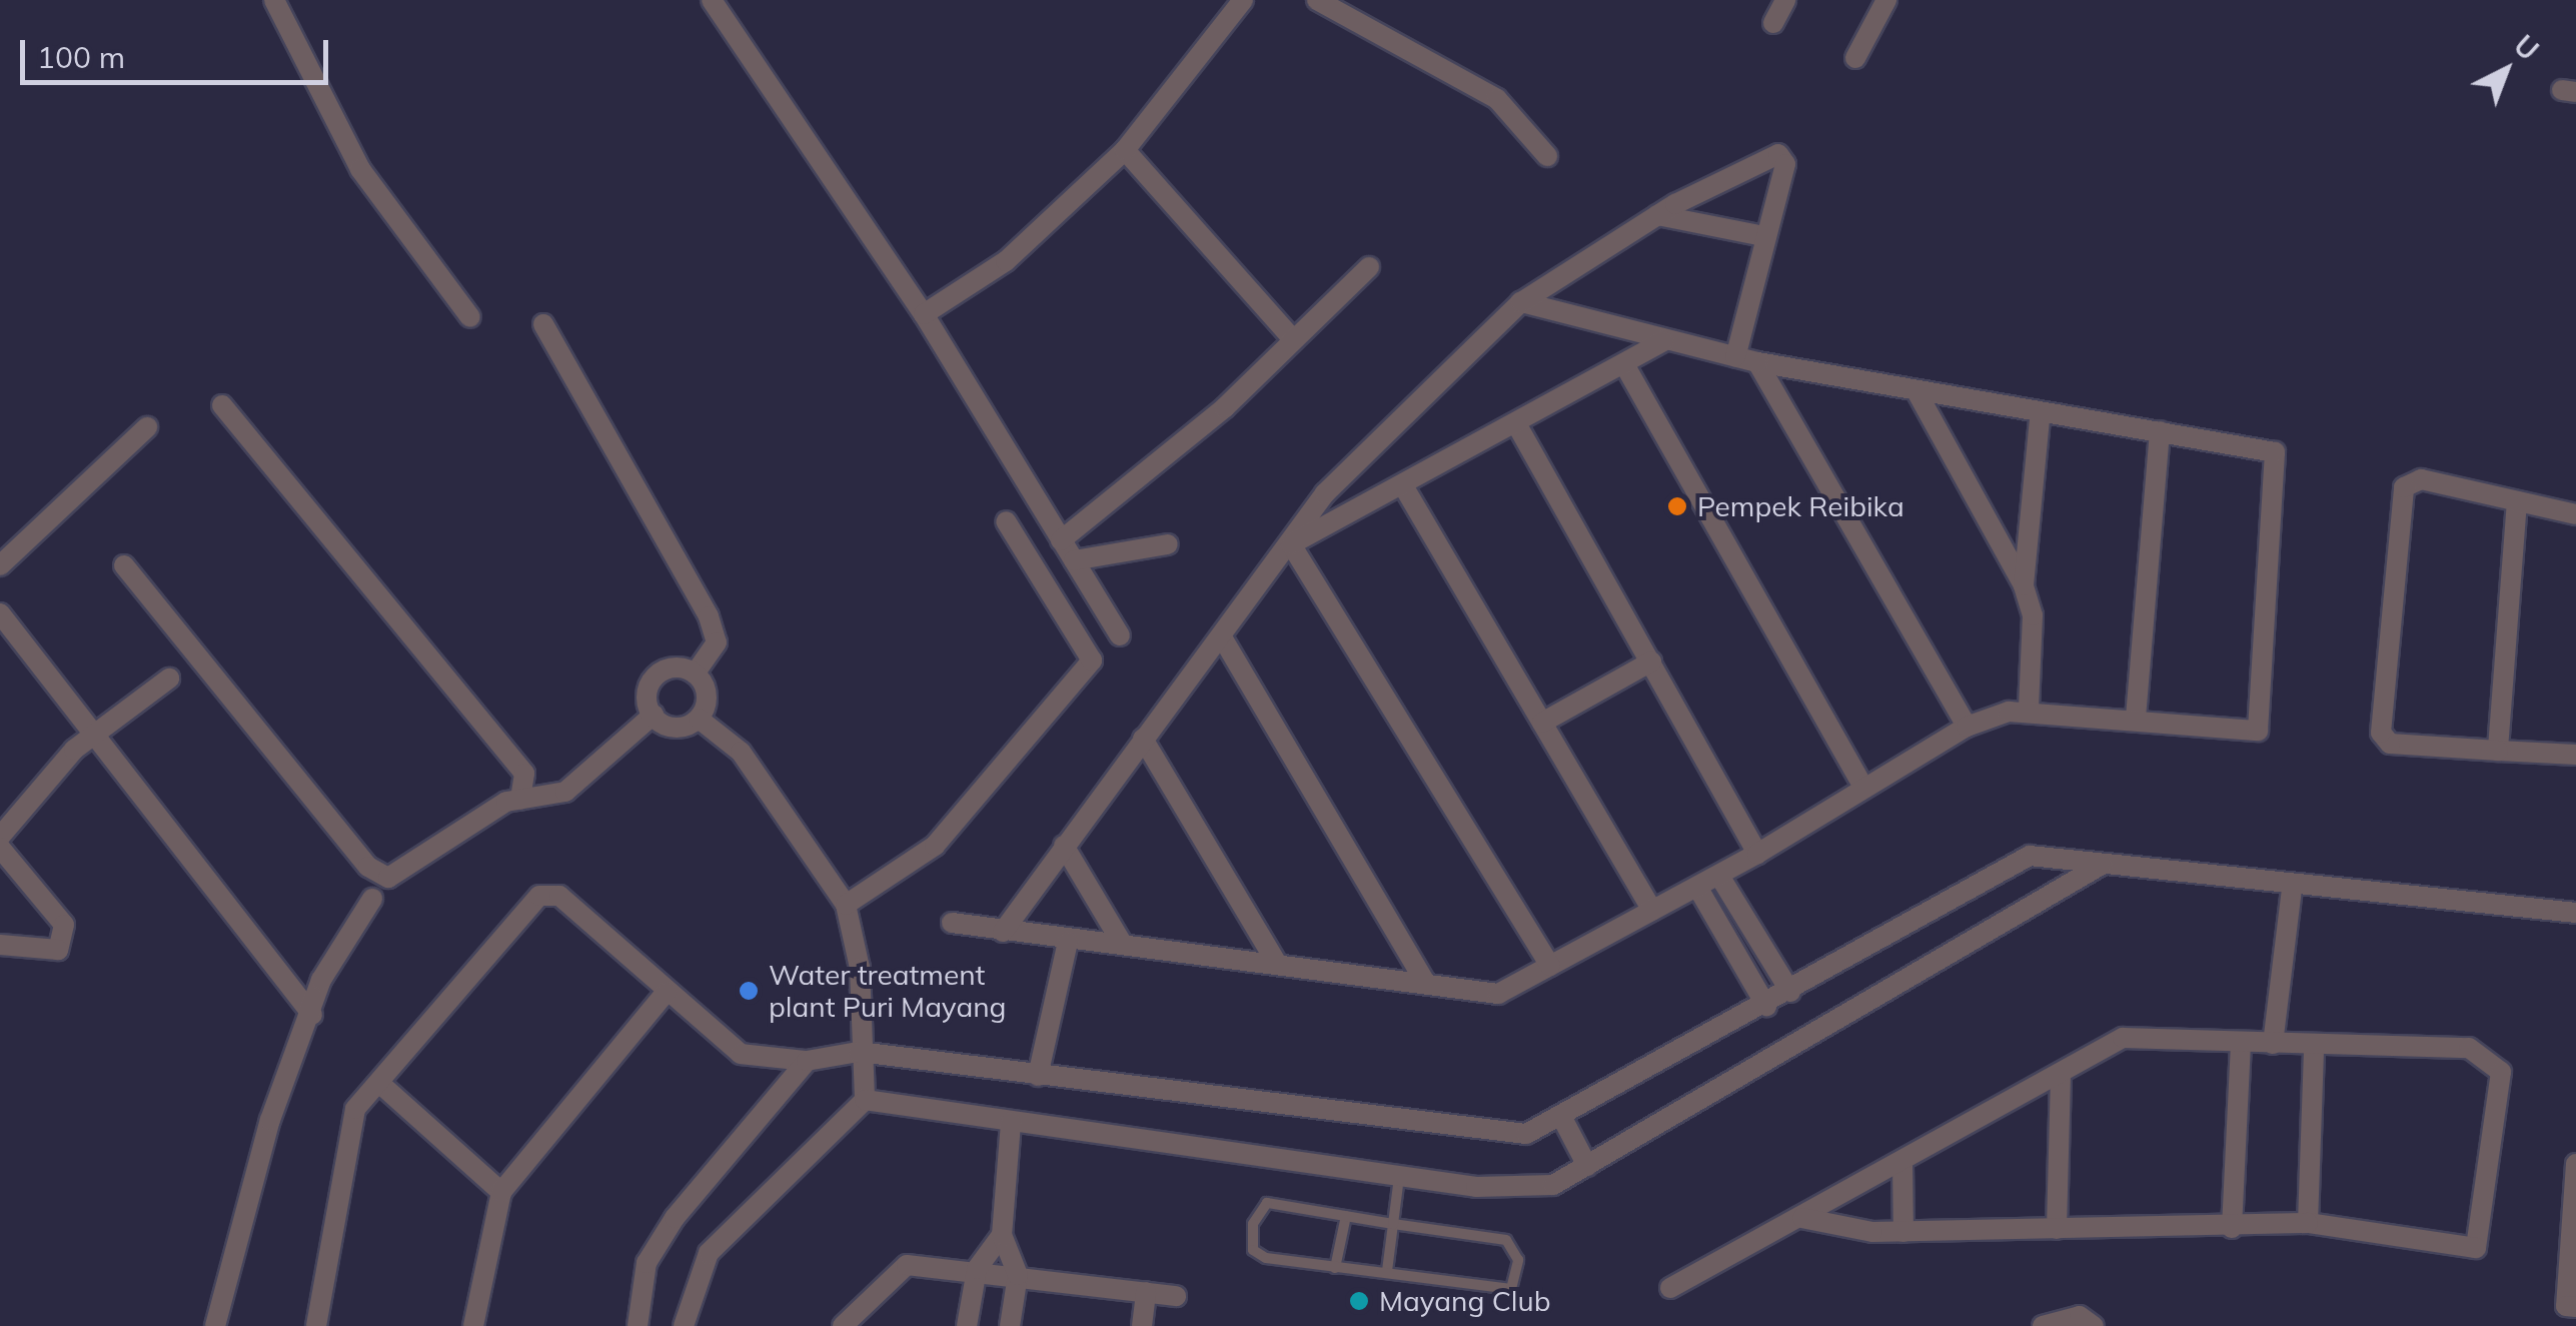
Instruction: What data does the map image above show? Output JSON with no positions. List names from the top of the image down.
{
  "places": ["Pempek Reibika", "Water treatment plant Puri Mayang", "Mayang Club"],
  "scale_bar": "100 m",
  "north": "top right"
}
